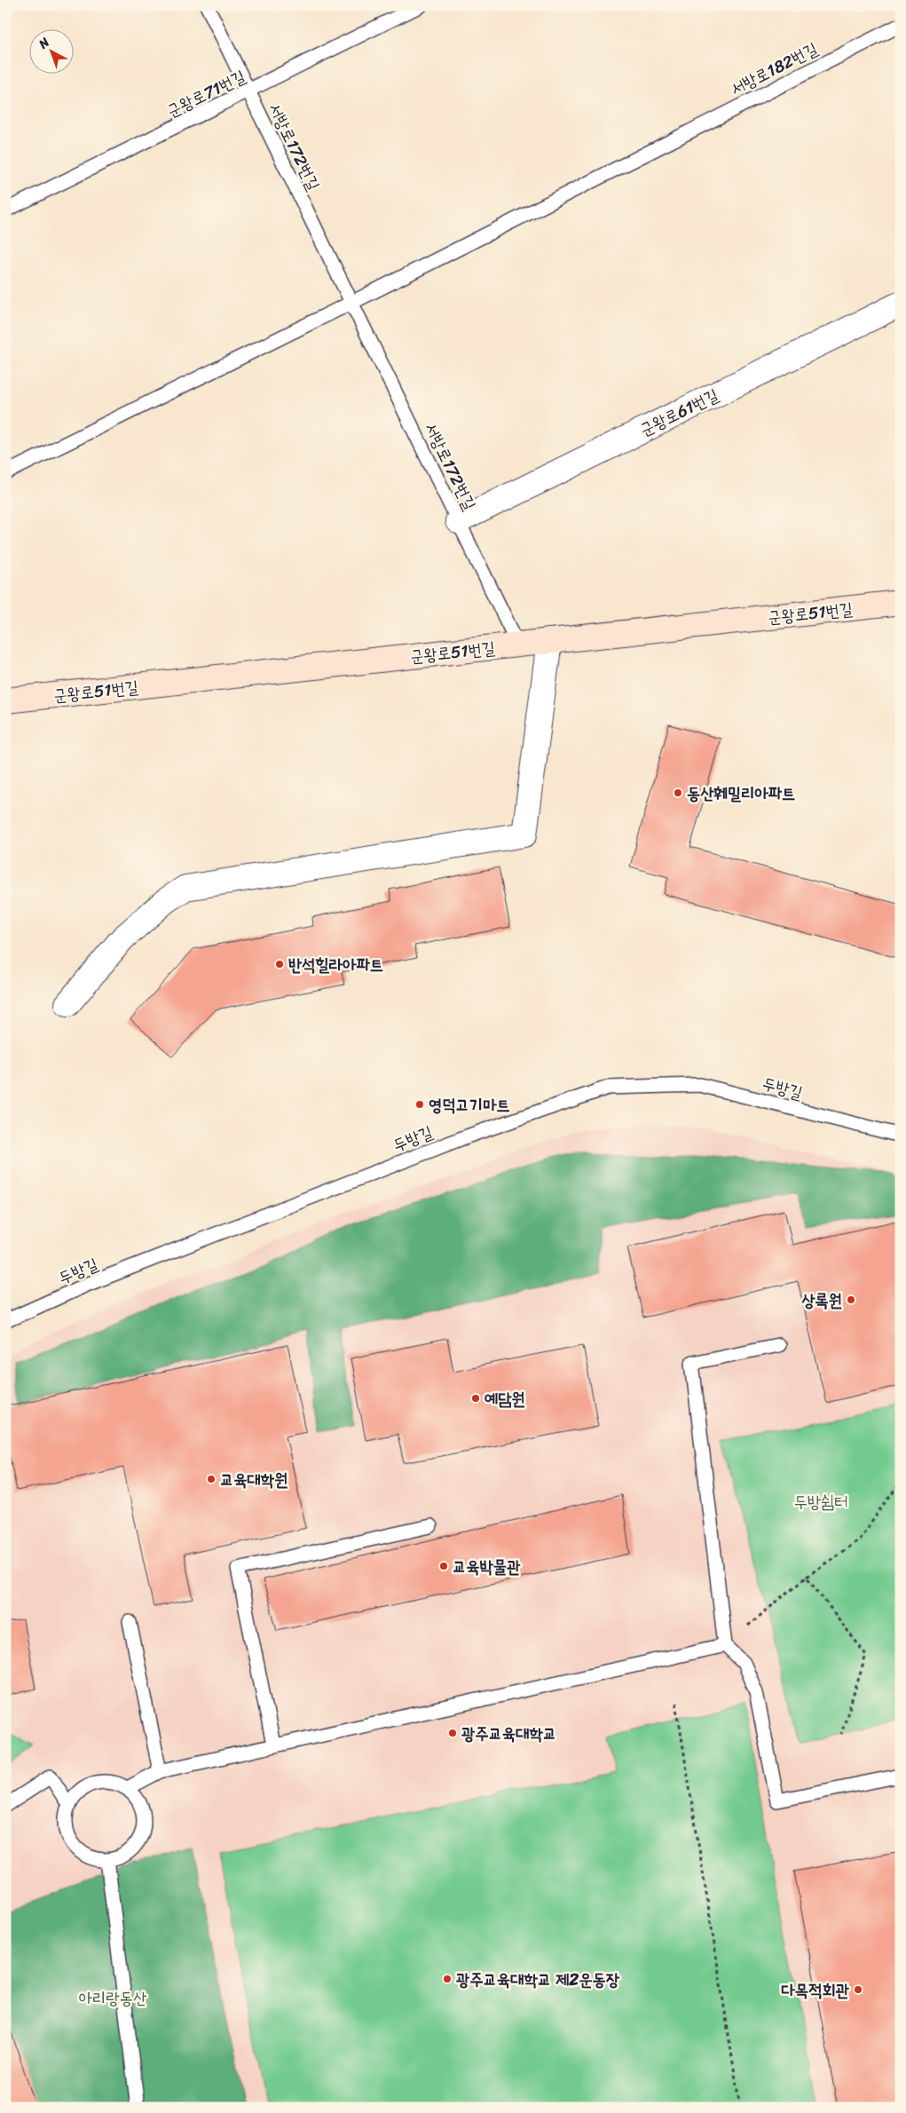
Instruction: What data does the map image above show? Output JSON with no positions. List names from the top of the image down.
{
  "streets": {
    "street": ["군왕로61번길", "군왕로51번길"],
    "lane": [
      "서방로182번길",
      "군왕로71번길",
      "서방로172번길",
      "두방길"
    ]
  },
  "crossings": [
    ["서방로182번길", "서방로172번길"],
    ["군왕로71번길", "서방로172번길"],
    ["서방로172번길", "군왕로61번길"],
    ["서방로172번길", "군왕로51번길"]
  ],
  "parks": ["두방쉼터", "아리랑동산"],
  "places": [
    "동산훼밀리아파트",
    "반석힐라아파트",
    "영덕고기마트",
    "상록원",
    "예담원",
    "교육대학원",
    "교육박물관",
    "광주교육대학교",
    "광주교육대학교 제2운동장",
    "다목적회관"
  ],
  "north": "top left"
}
